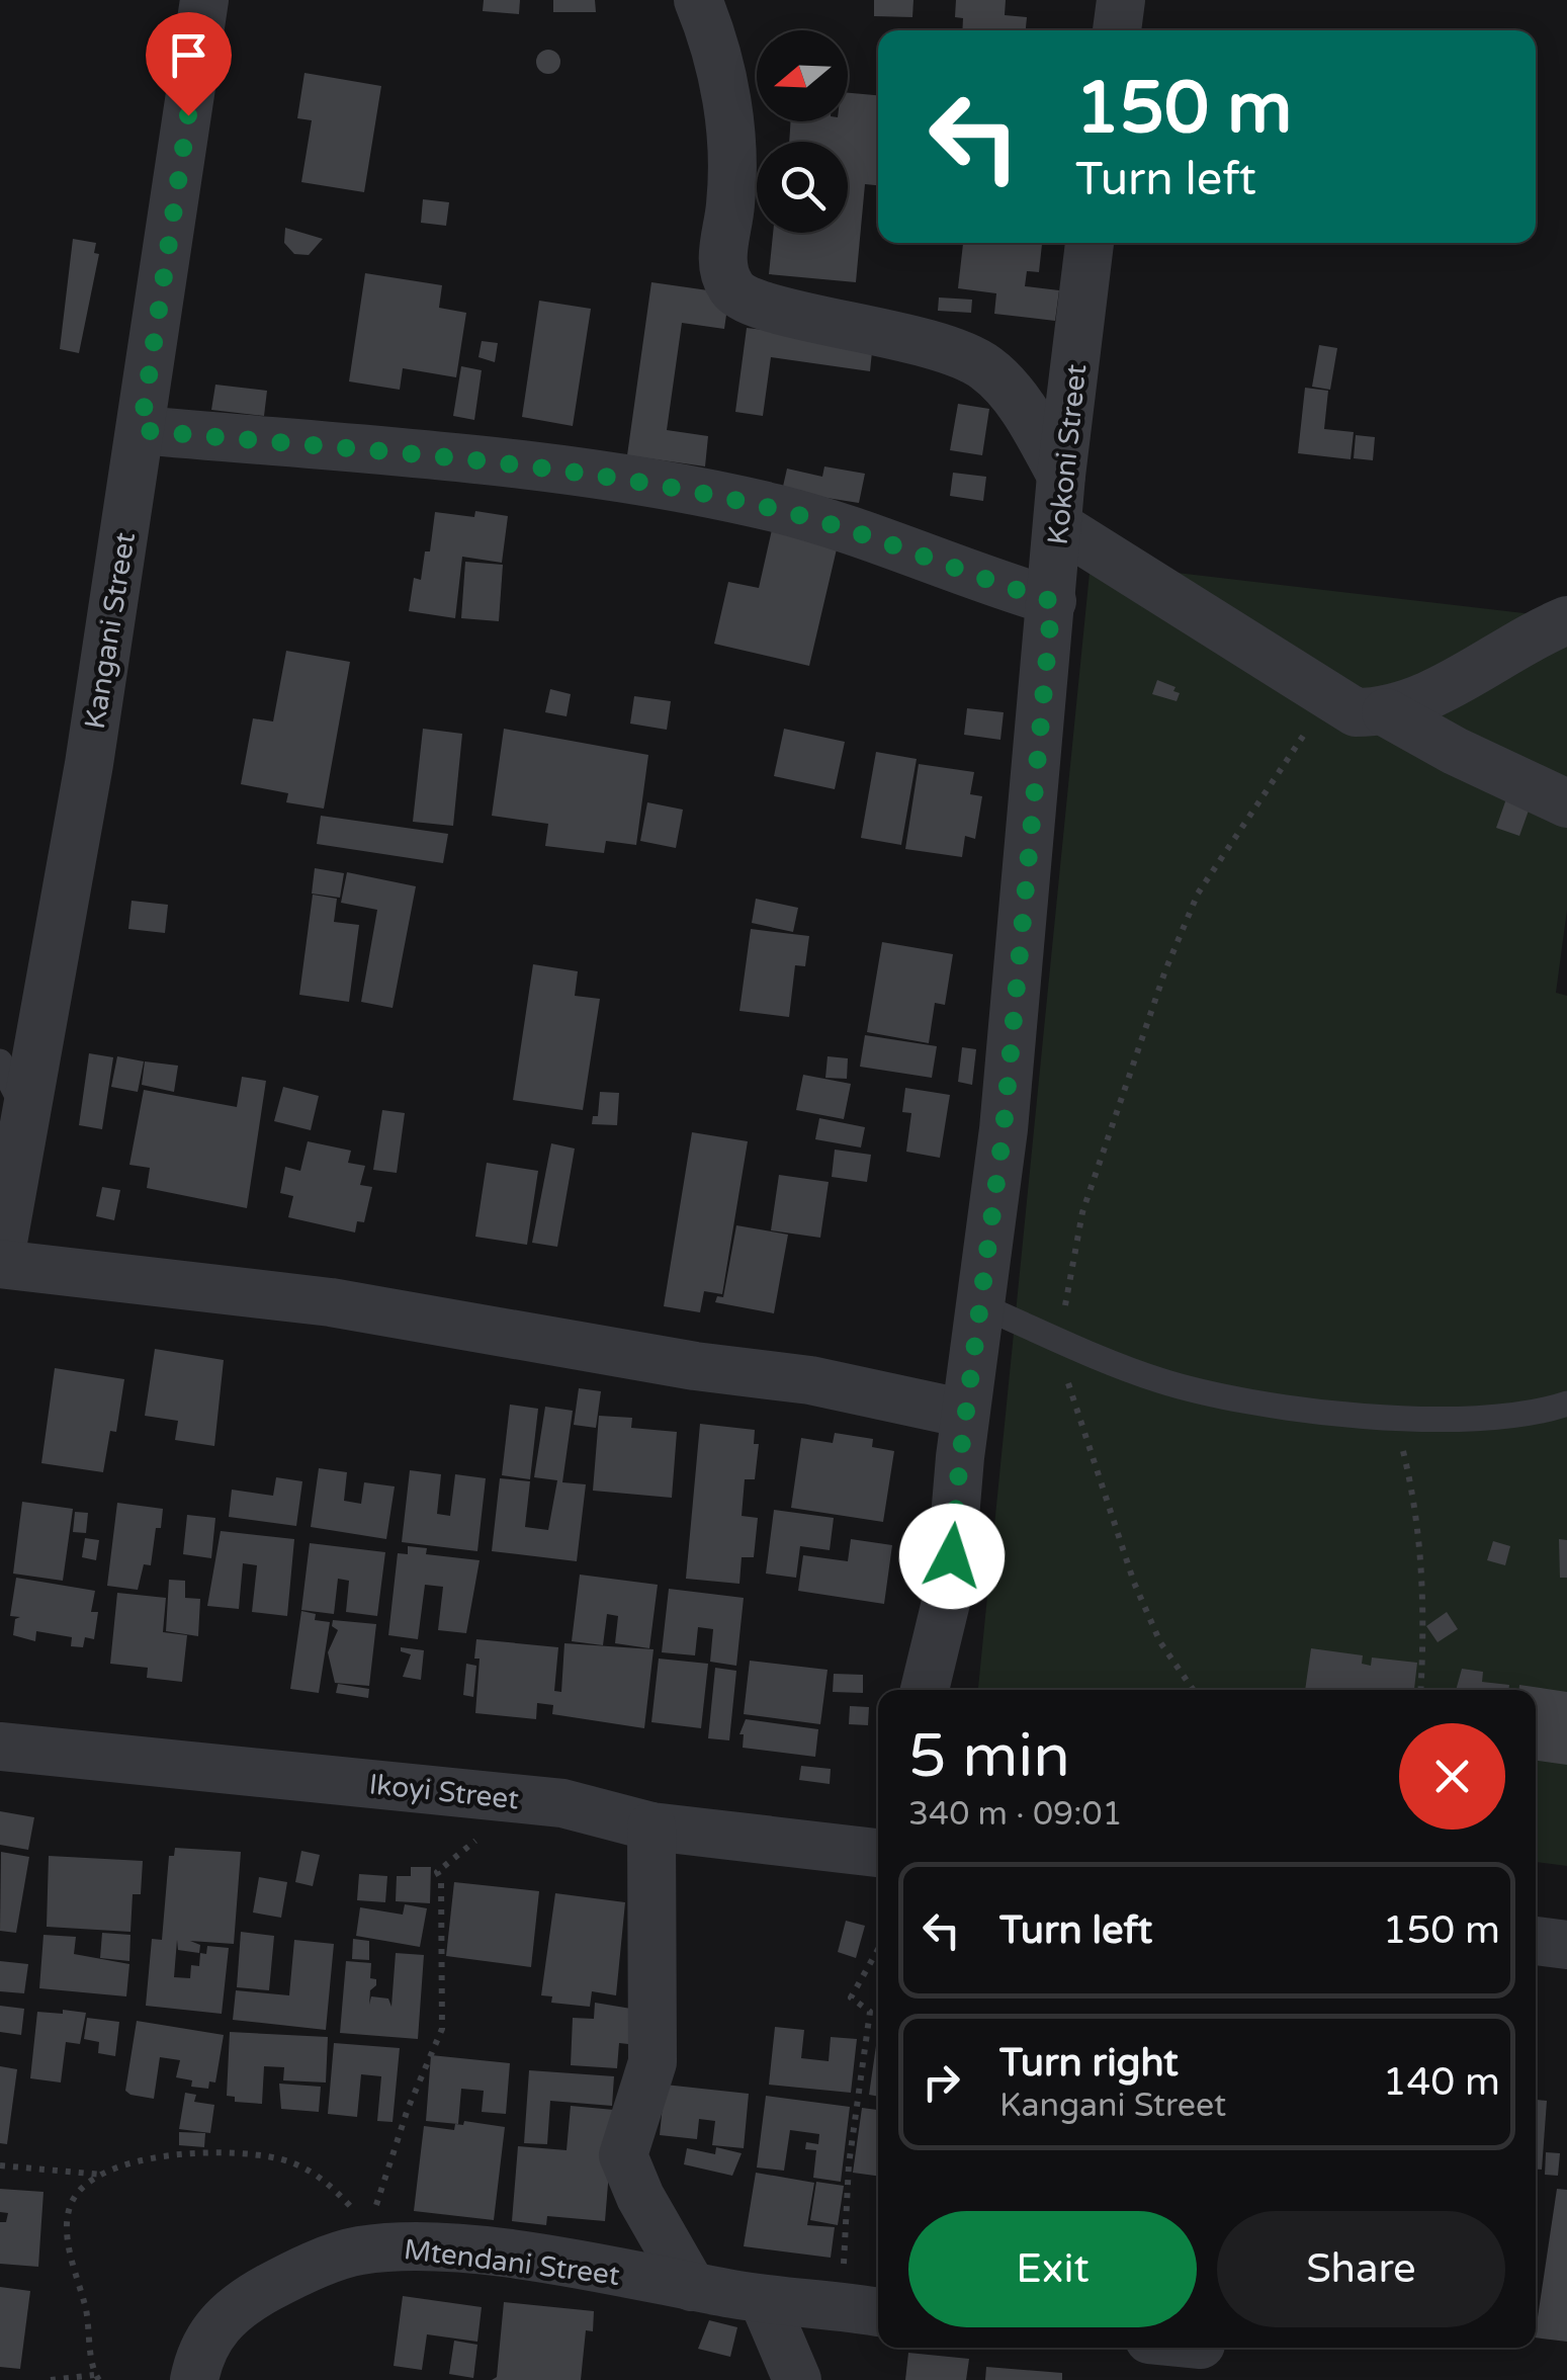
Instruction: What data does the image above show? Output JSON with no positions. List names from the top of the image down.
{
  "streets": {
    "street": [
      "Kokoni Street",
      "Kangani Street",
      "Ikoyi Street",
      "Mtendani Street"
    ]
  },
  "north": "left",
  "page": {
    "turn": ["150 m", "Turn left"],
    "heading": ["5 min", "340 m · 09:01"],
    "list": [
      {
        "name": "Turn left",
        "value": "150 m"
      },
      {
        "name": "Turn right",
        "note": "Kangani Street",
        "value": "140 m"
      }
    ],
    "buttons": ["Exit", "Share"]
  }
}
